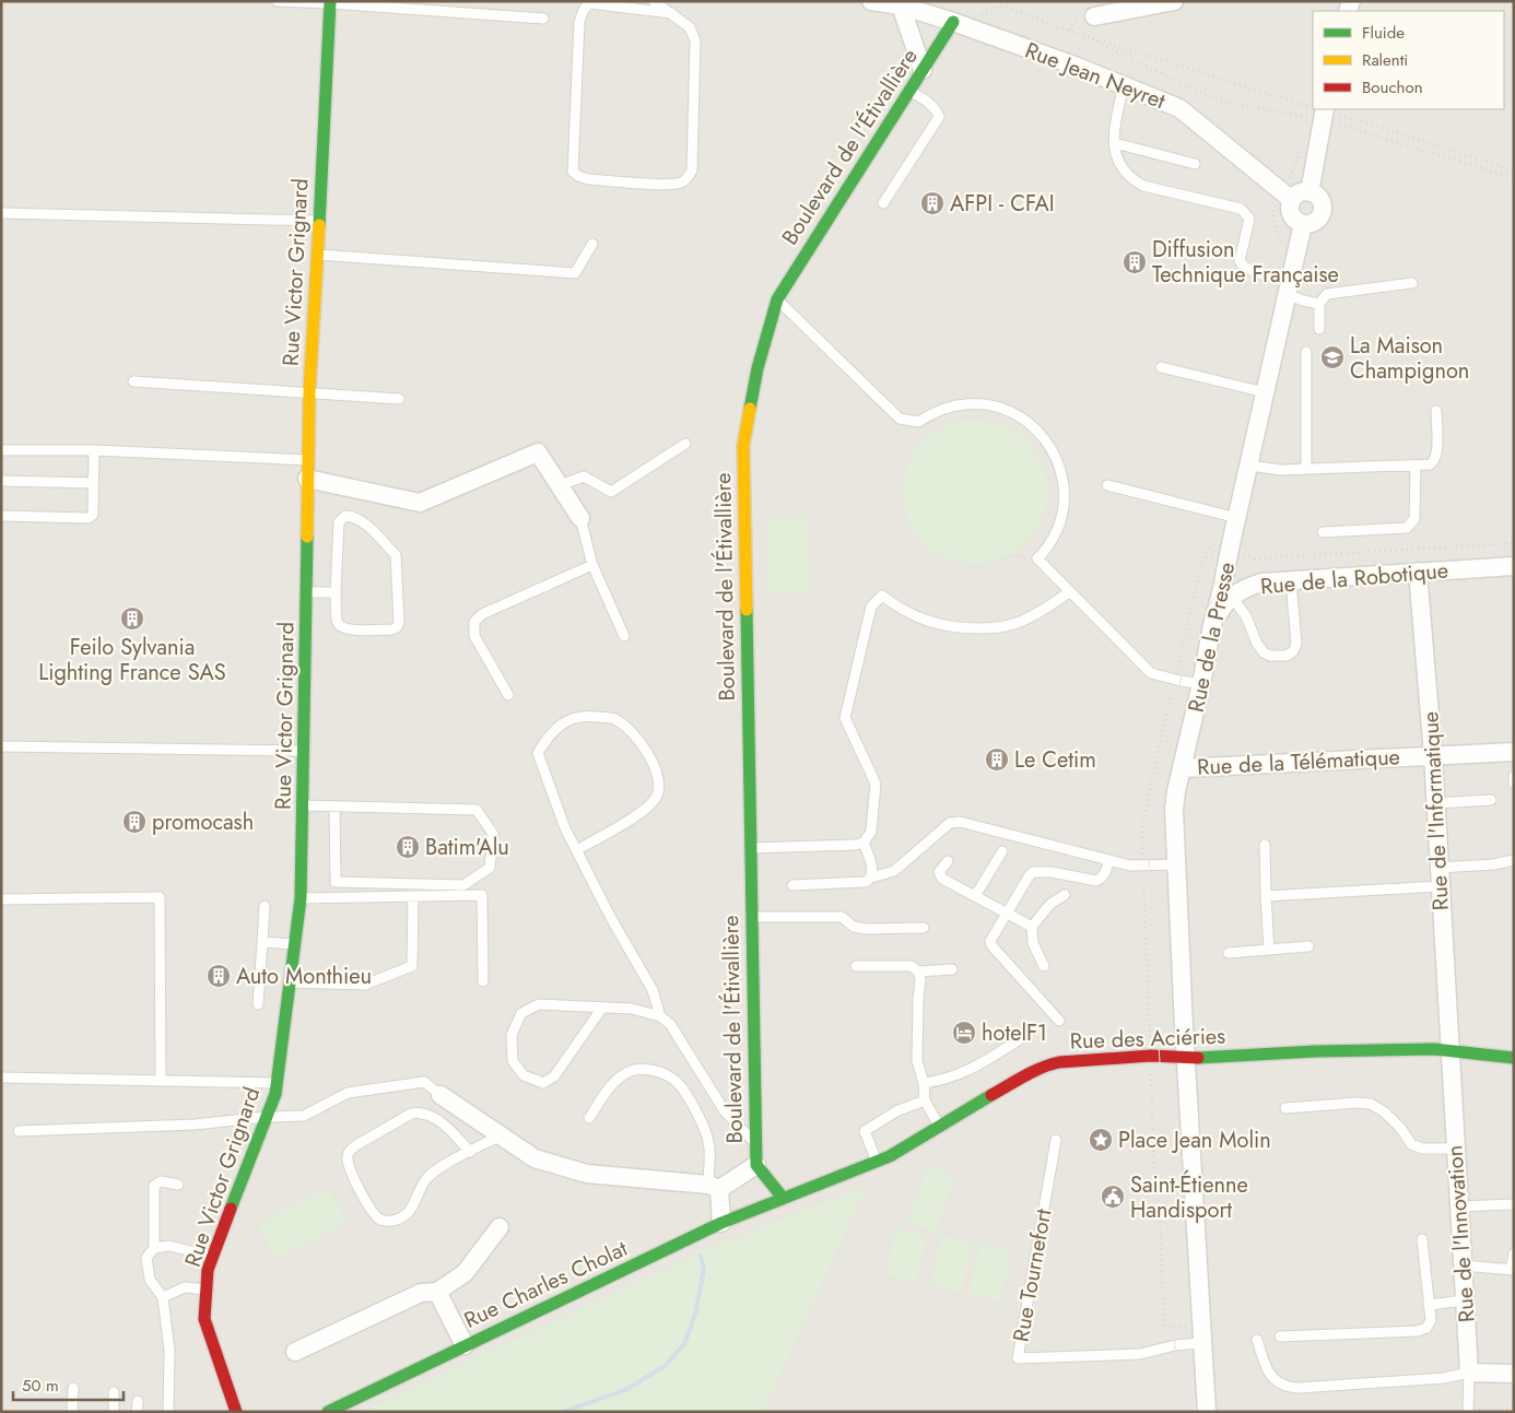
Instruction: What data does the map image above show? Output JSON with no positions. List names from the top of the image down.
{
  "streets": {
    "street": [
      "Rue Jean Neyret",
      "Boulevard de l'Étivallière",
      "Rue Victor Grignard",
      "Rue de la Robotique",
      "Rue de la Presse",
      "Rue de la Télématique",
      "Rue de l'Informatique",
      "Rue des Aciéries",
      "Rue de l'Innovation",
      "Rue Charles Cholat"
    ],
    "lane": ["Rue Tournefort"]
  },
  "crossings": [
    ["Rue Jean Neyret", "Boulevard de l'Étivallière"],
    ["Rue Jean Neyret", "Rue de la Presse"],
    ["Boulevard de l'Étivallière", "Rue des Aciéries"],
    ["Boulevard de l'Étivallière", "Rue Charles Cholat"],
    ["Rue de la Robotique", "Rue de la Presse"],
    ["Rue de la Robotique", "Rue de l'Informatique"],
    ["Rue de la Presse", "Rue de la Télématique"],
    ["Rue de la Presse", "Rue des Aciéries"],
    ["Rue de la Presse", "Rue Tournefort"],
    ["Rue de la Télématique", "Rue de l'Informatique"],
    ["Rue de l'Informatique", "Rue des Aciéries"],
    ["Rue de l'Informatique", "Rue de l'Innovation"],
    ["Rue des Aciéries", "Rue de l'Innovation"],
    ["Rue des Aciéries", "Rue Charles Cholat"]
  ],
  "places": {
    "building": [
      "AFPI - CFAI",
      "Diffusion Technique Française",
      "Feilo Sylvania Lighting France SAS",
      "Le Cetim",
      "promocash",
      "Batim'Alu",
      "Auto Monthieu"
    ],
    "school or university": ["La Maison Champignon"],
    "hotel": ["hotelF1"],
    "place": ["Place Jean Molin"],
    "public building": ["Saint-Étienne Handisport"]
  },
  "legend": ["Fluide", "Ralenti", "Bouchon"],
  "scale_bar": "50 m"
}
